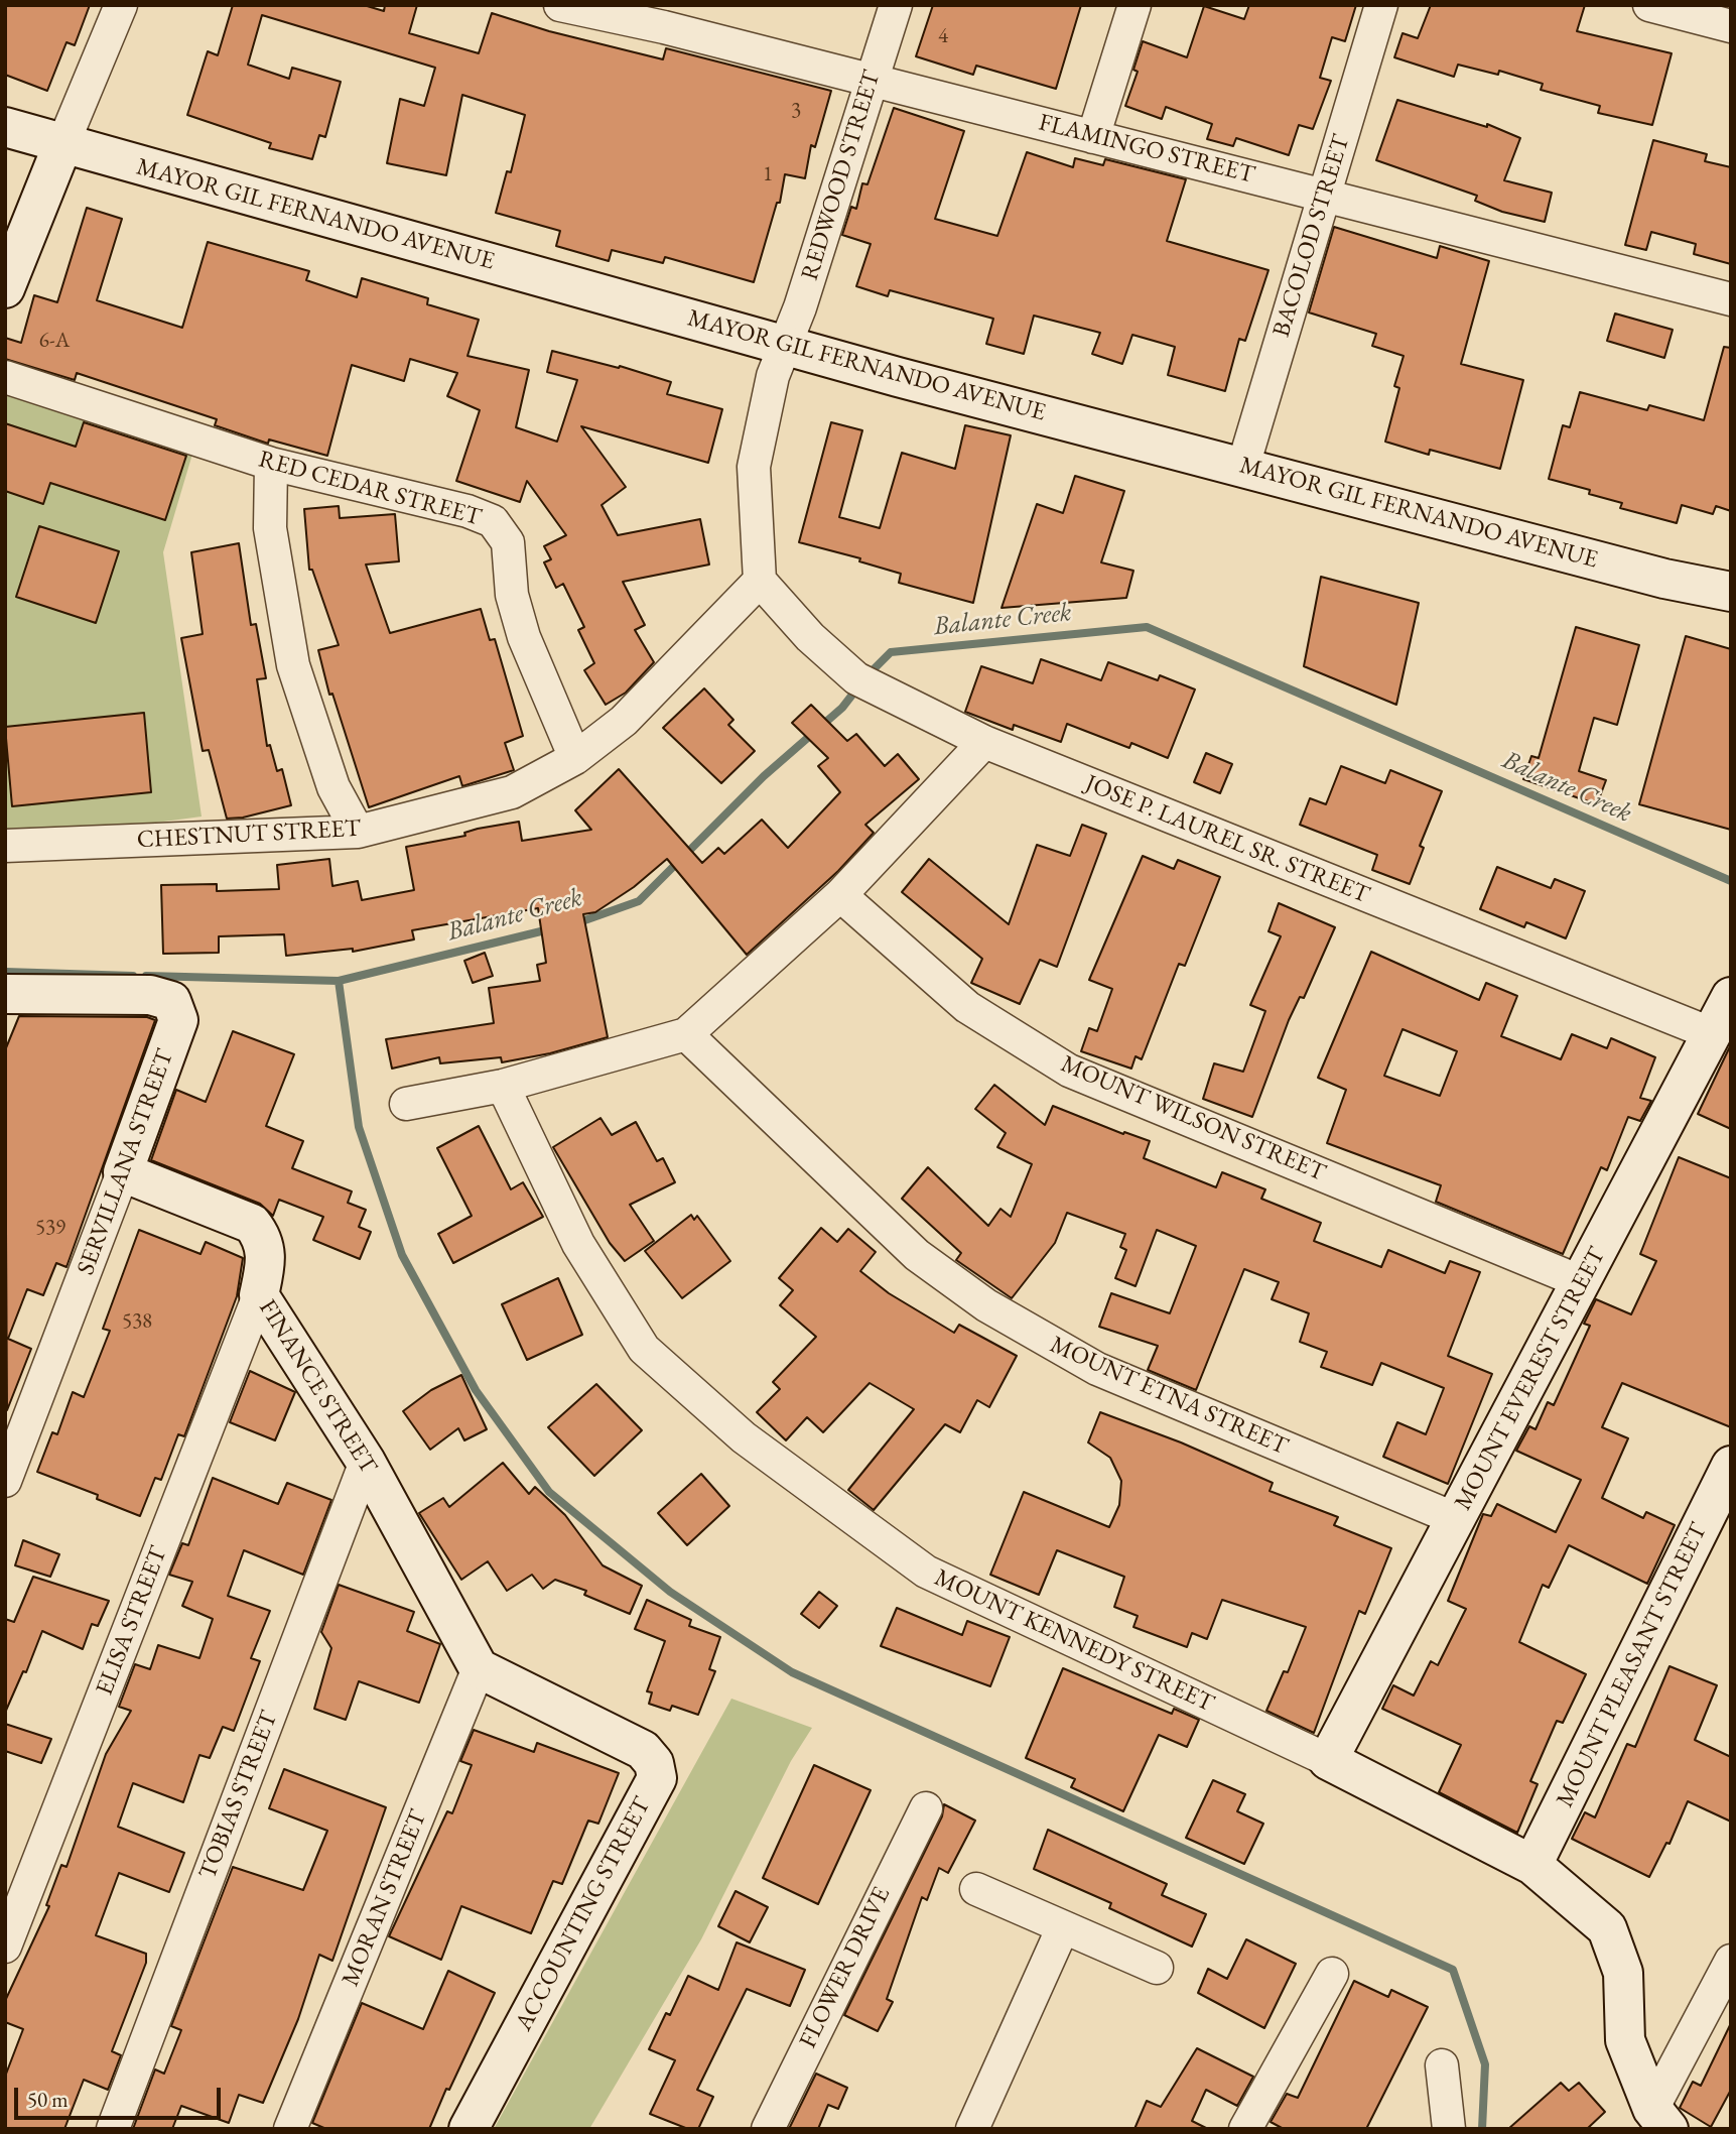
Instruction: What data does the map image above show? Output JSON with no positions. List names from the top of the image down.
{
  "streets": {
    "street": [
      "FLAMINGO STREET",
      "REDWOOD STREET",
      "MAYOR GIL FERNANDO AVENUE",
      "BACOLOD STREET",
      "RED CEDAR STREET",
      "CHESTNUT STREET",
      "JOSE P. LAUREL SR. STREET",
      "MOUNT WILSON STREET",
      "SERVILLANA STREET",
      "MOUNT EVEREST STREET",
      "FINANCE STREET",
      "MOUNT ETNA STREET",
      "ELISA STREET",
      "MOUNT KENNEDY STREET",
      "MOUNT PLEASANT STREET",
      "TOBIAS STREET",
      "MORAN STREET",
      "ACCOUNTING STREET",
      "FLOWER DRIVE"
    ]
  },
  "crossings": [
    ["FLAMINGO STREET", "REDWOOD STREET"],
    ["FLAMINGO STREET", "BACOLOD STREET"],
    ["REDWOOD STREET", "MAYOR GIL FERNANDO AVENUE"],
    ["MAYOR GIL FERNANDO AVENUE", "BACOLOD STREET"],
    ["RED CEDAR STREET", "CHESTNUT STREET"],
    ["CHESTNUT STREET", "JOSE P. LAUREL SR. STREET"],
    ["JOSE P. LAUREL SR. STREET", "MOUNT EVEREST STREET"],
    ["MOUNT WILSON STREET", "MOUNT EVEREST STREET"],
    ["SERVILLANA STREET", "FINANCE STREET"],
    ["MOUNT EVEREST STREET", "MOUNT ETNA STREET"],
    ["MOUNT EVEREST STREET", "MOUNT KENNEDY STREET"],
    ["FINANCE STREET", "ELISA STREET"],
    ["FINANCE STREET", "TOBIAS STREET"],
    ["FINANCE STREET", "MORAN STREET"],
    ["FINANCE STREET", "ACCOUNTING STREET"],
    ["MOUNT KENNEDY STREET", "MOUNT PLEASANT STREET"],
    ["MORAN STREET", "ACCOUNTING STREET"]
  ],
  "water": ["Balante Creek"],
  "house_numbers": [
    "4",
    "3",
    "1",
    "6-A",
    "539",
    "538"
  ],
  "scale_bar": "50 m"
}
